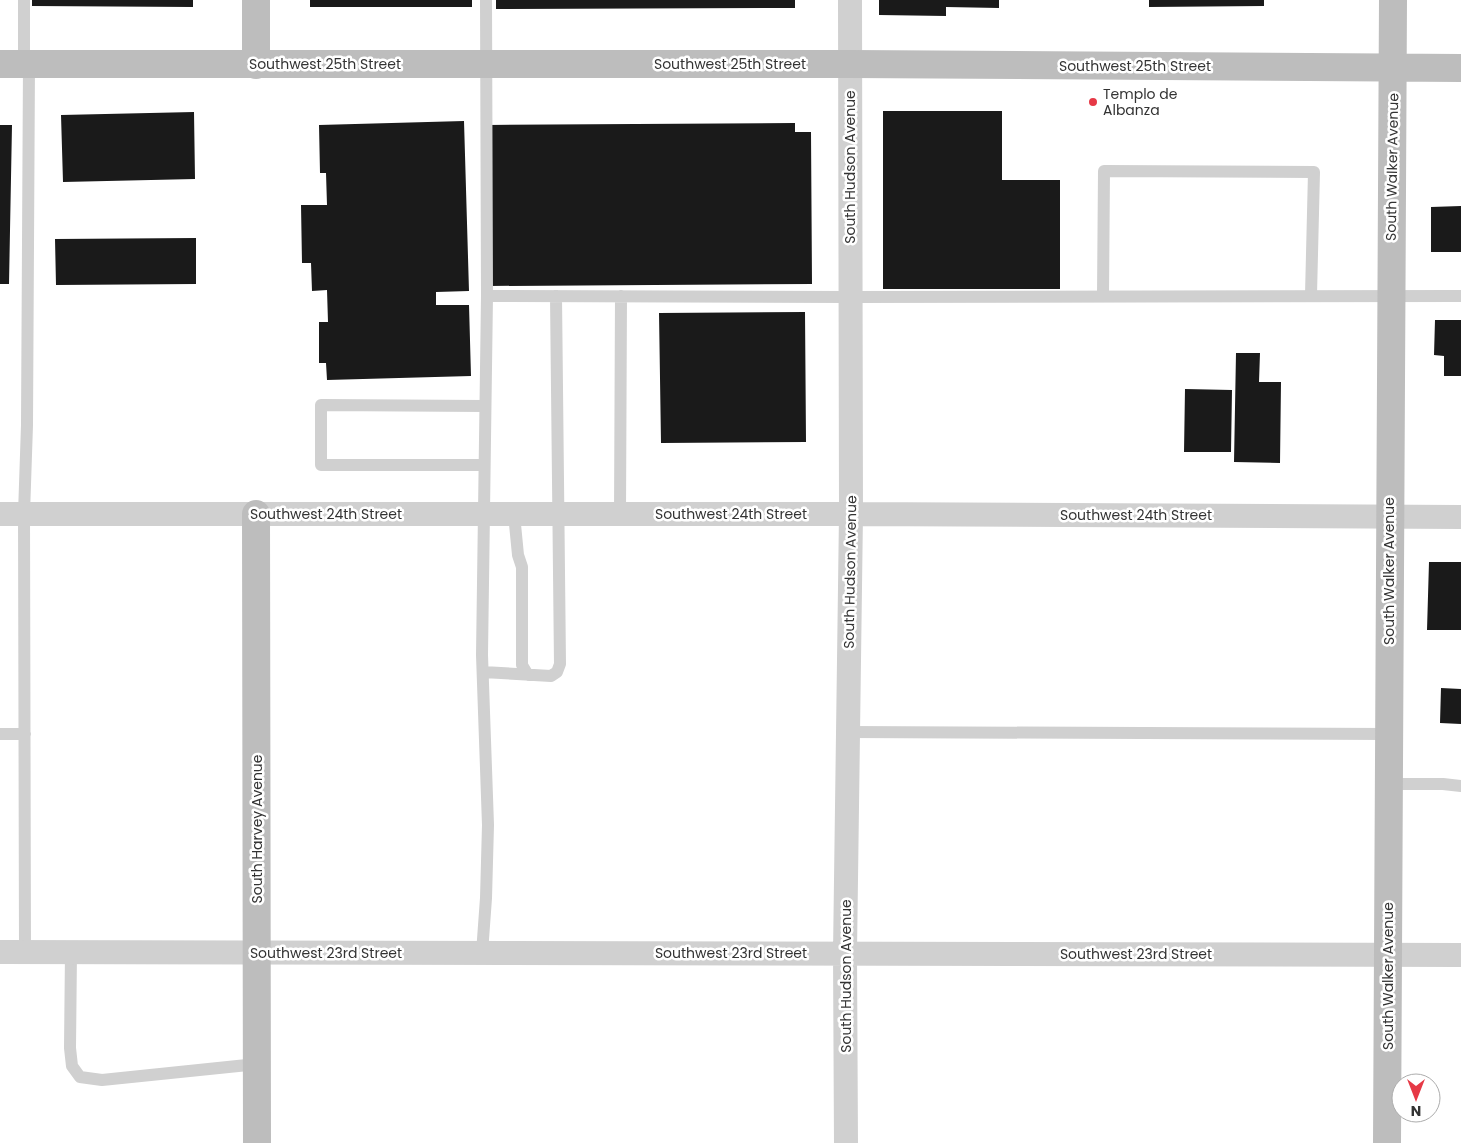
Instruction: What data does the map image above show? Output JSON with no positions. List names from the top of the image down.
{
  "streets": {
    "street": [
      "Southwest 25th Street",
      "South Hudson Avenue",
      "South Walker Avenue",
      "Southwest 24th Street",
      "South Harvey Avenue",
      "Southwest 23rd Street"
    ]
  },
  "crossings": [
    ["Southwest 25th Street", "South Hudson Avenue"],
    ["Southwest 25th Street", "South Walker Avenue"],
    ["South Hudson Avenue", "Southwest 24th Street"],
    ["South Hudson Avenue", "Southwest 23rd Street"],
    ["South Walker Avenue", "Southwest 24th Street"],
    ["South Walker Avenue", "Southwest 23rd Street"],
    ["Southwest 24th Street", "South Harvey Avenue"],
    ["South Harvey Avenue", "Southwest 23rd Street"]
  ],
  "places": ["Templo de Albanza"],
  "north": "bottom"
}
